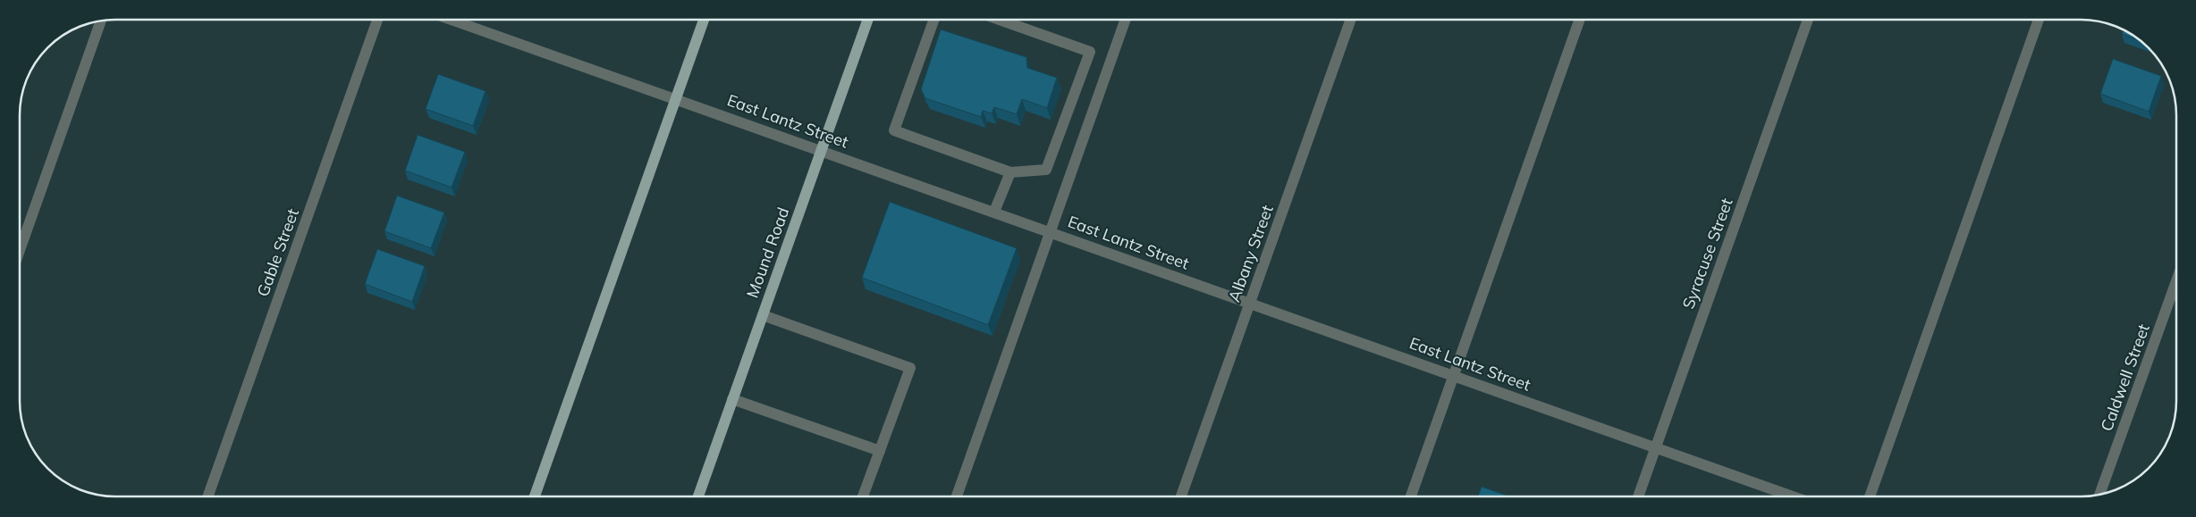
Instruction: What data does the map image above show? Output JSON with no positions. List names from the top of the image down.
{
  "streets": {
    "main road": ["Mound Road"],
    "street": [
      "East Lantz Street",
      "Gable Street",
      "Albany Street",
      "Syracuse Street",
      "Caldwell Street"
    ]
  },
  "crossings": [
    ["East Lantz Street", "Mound Road"],
    ["East Lantz Street", "Albany Street"],
    ["East Lantz Street", "Syracuse Street"]
  ]
}
